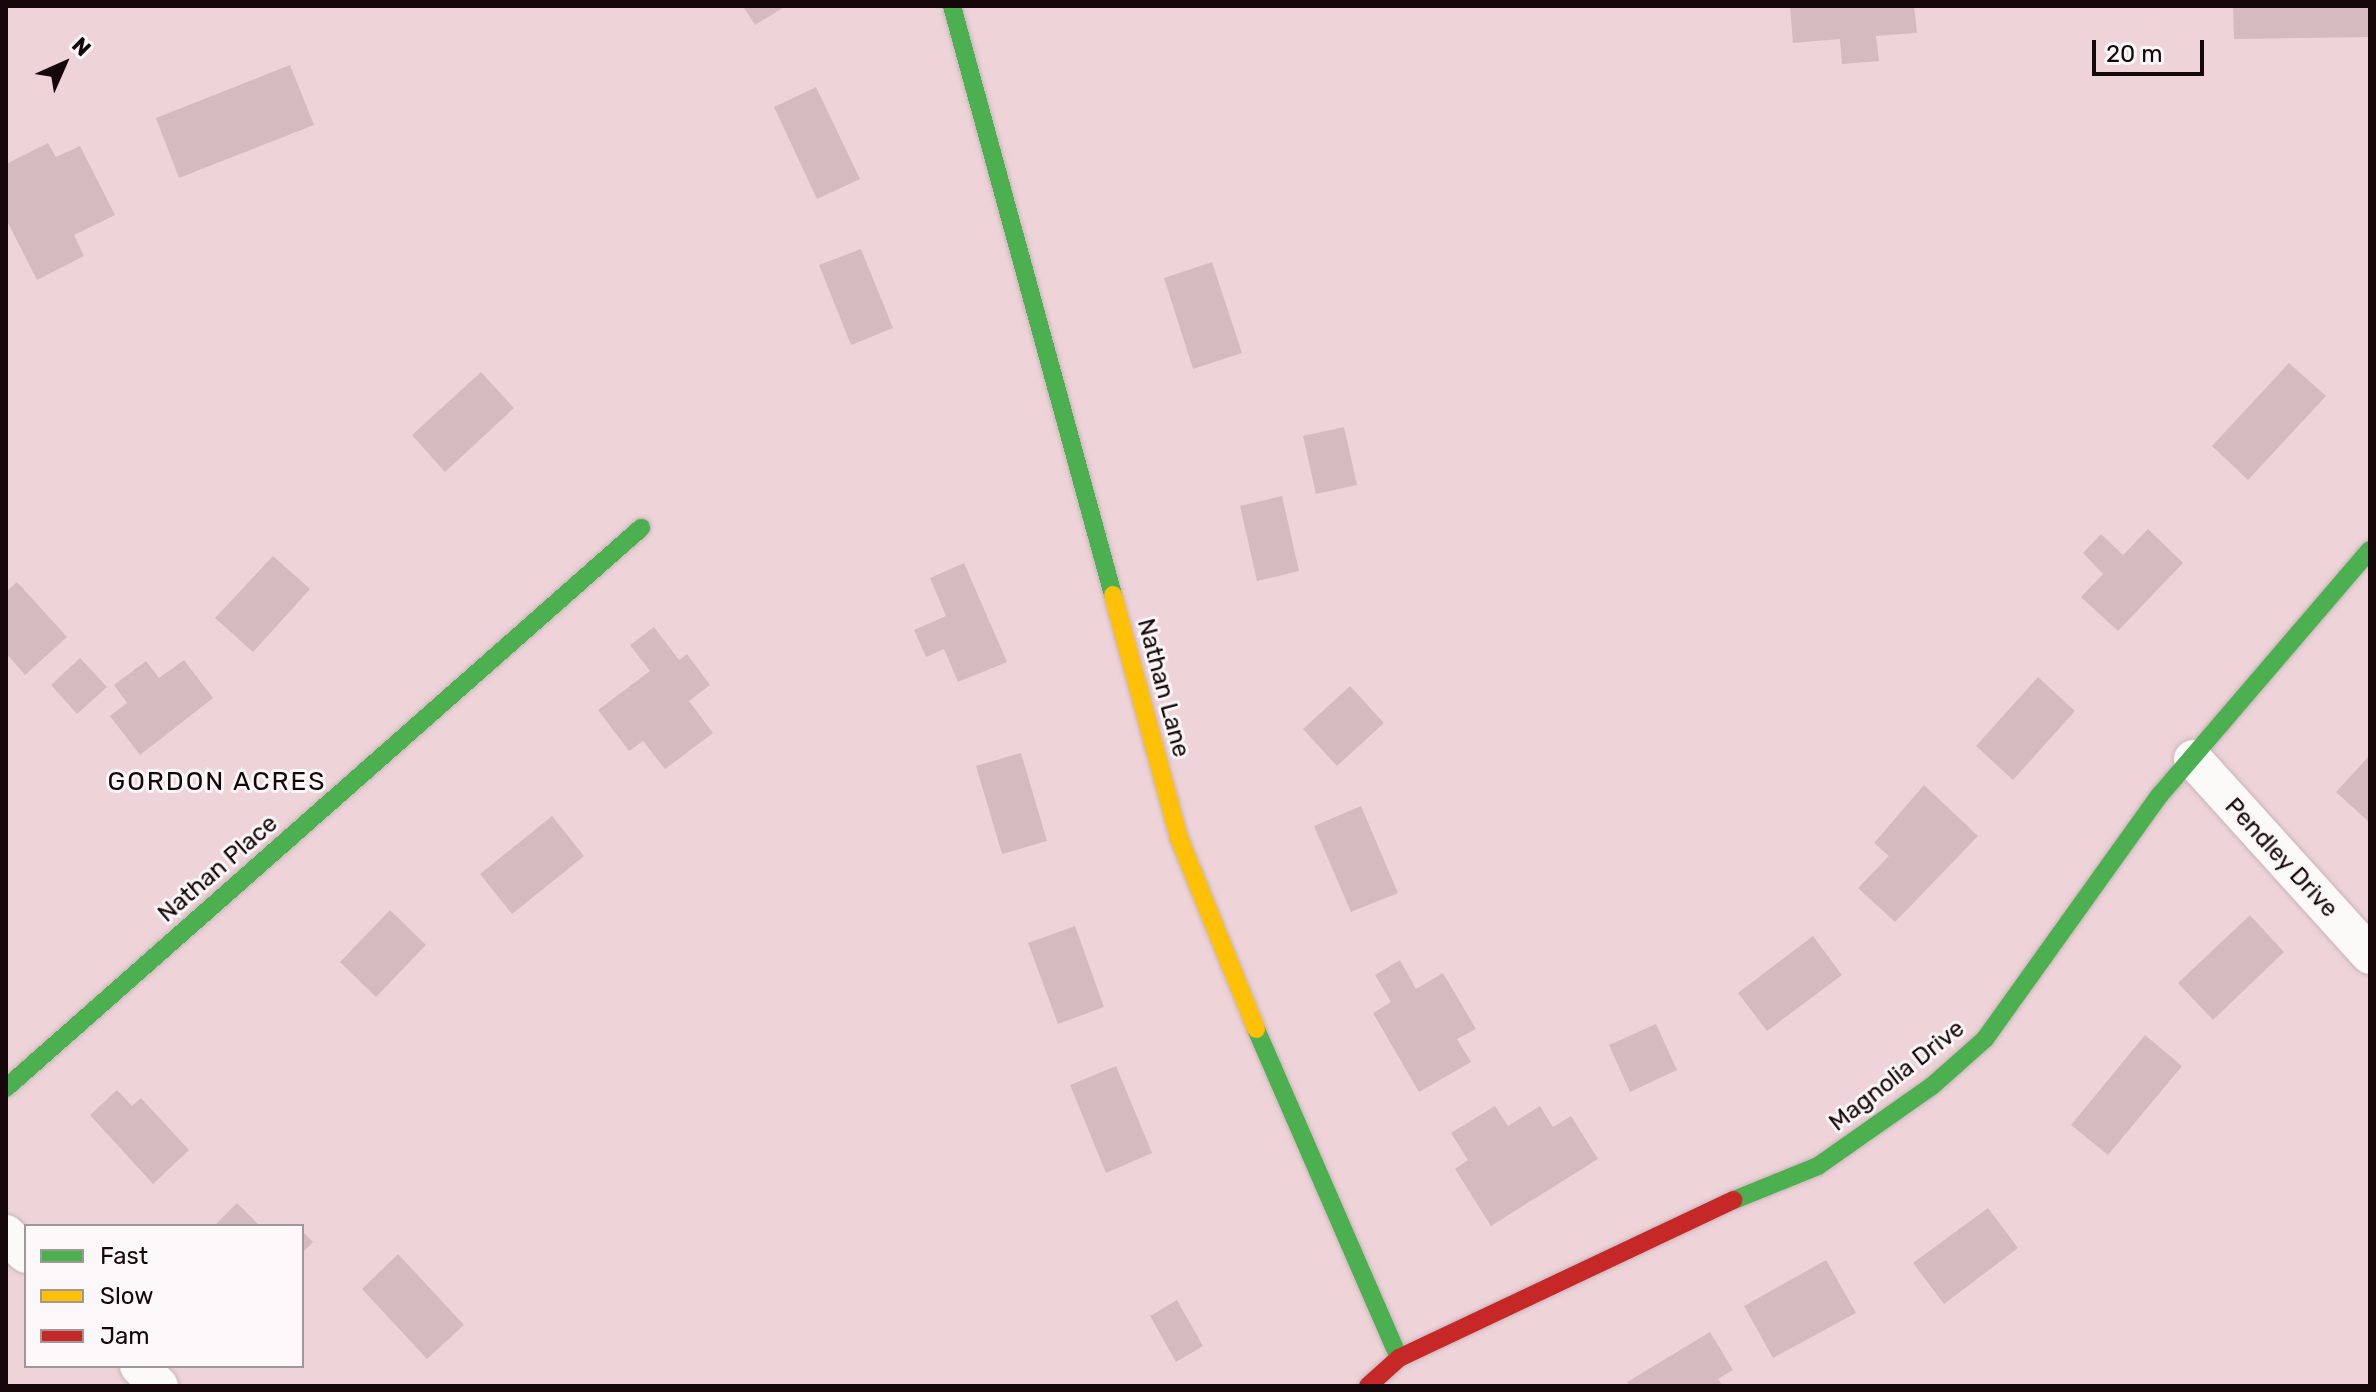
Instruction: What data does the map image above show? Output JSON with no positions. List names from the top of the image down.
{
  "streets": {
    "street": [
      "Nathan Lane",
      "Pendley Drive",
      "Nathan Place",
      "Magnolia Drive"
    ]
  },
  "crossings": [
    ["Nathan Lane", "Magnolia Drive"],
    ["Pendley Drive", "Magnolia Drive"]
  ],
  "districts": ["GORDON ACRES"],
  "legend": ["Fast", "Slow", "Jam"],
  "scale_bar": "20 m",
  "north": "top right"
}
